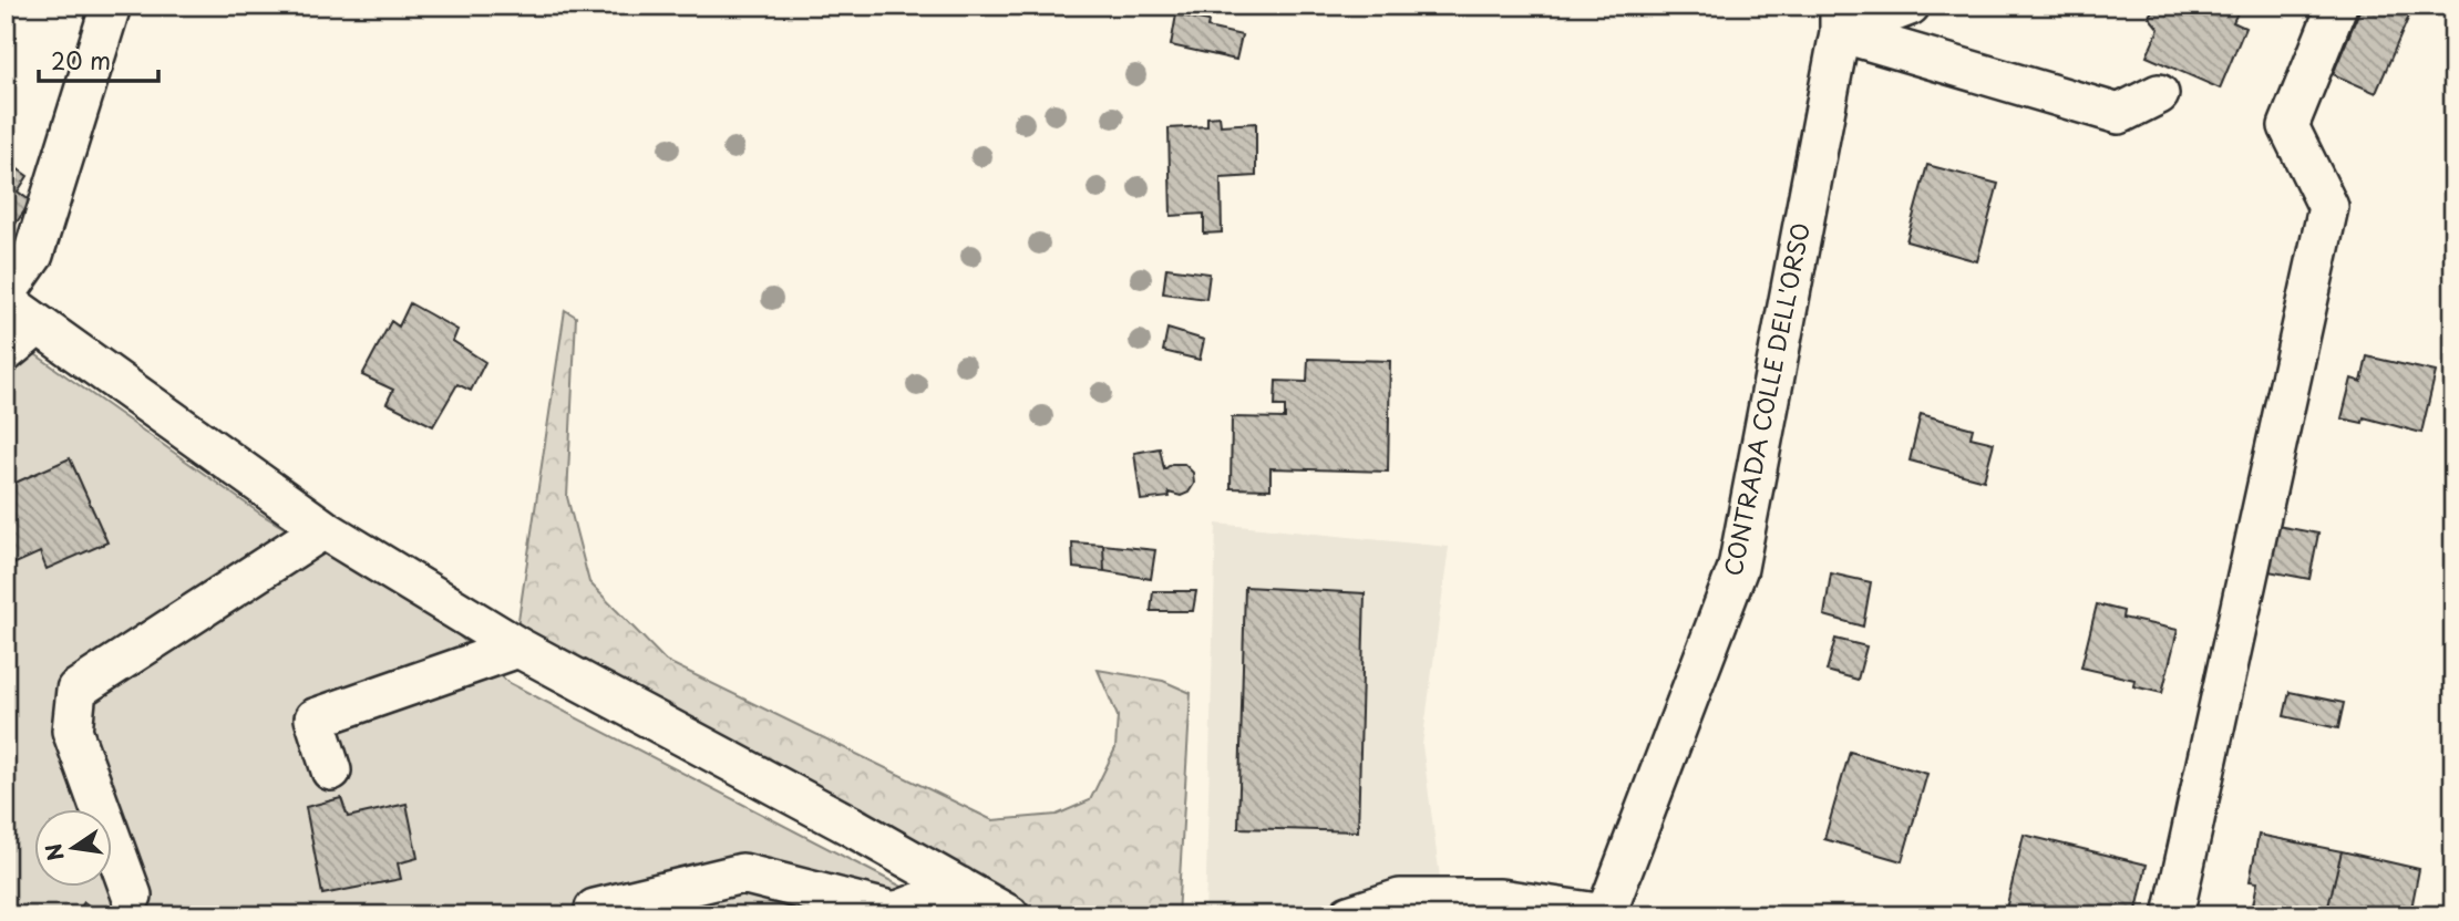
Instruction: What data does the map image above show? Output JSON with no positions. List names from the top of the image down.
{
  "streets": {
    "street": ["CONTRADA COLLE DELL'ORSO"]
  },
  "scale_bar": "20 m",
  "north": "left"
}
